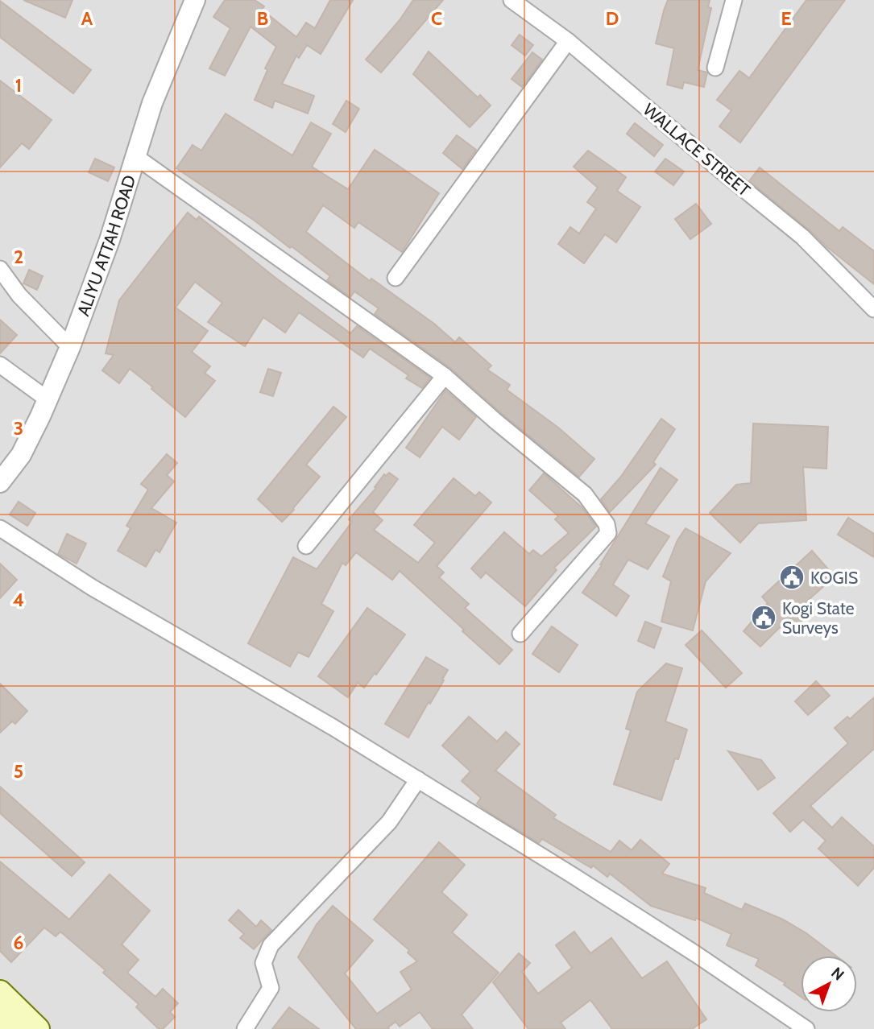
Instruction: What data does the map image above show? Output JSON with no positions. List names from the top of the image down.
{
  "streets": {
    "street": ["WALLACE STREET", "ALIYU ATTAH ROAD"]
  },
  "places": {
    "public building": ["KOGIS", "Kogi State Surveys"]
  },
  "north": "top right",
  "grid": {
    "columns": [
      "A",
      "B",
      "C",
      "D",
      "E"
    ],
    "rows": [
      "1",
      "2",
      "3",
      "4",
      "5",
      "6"
    ]
  }
}
